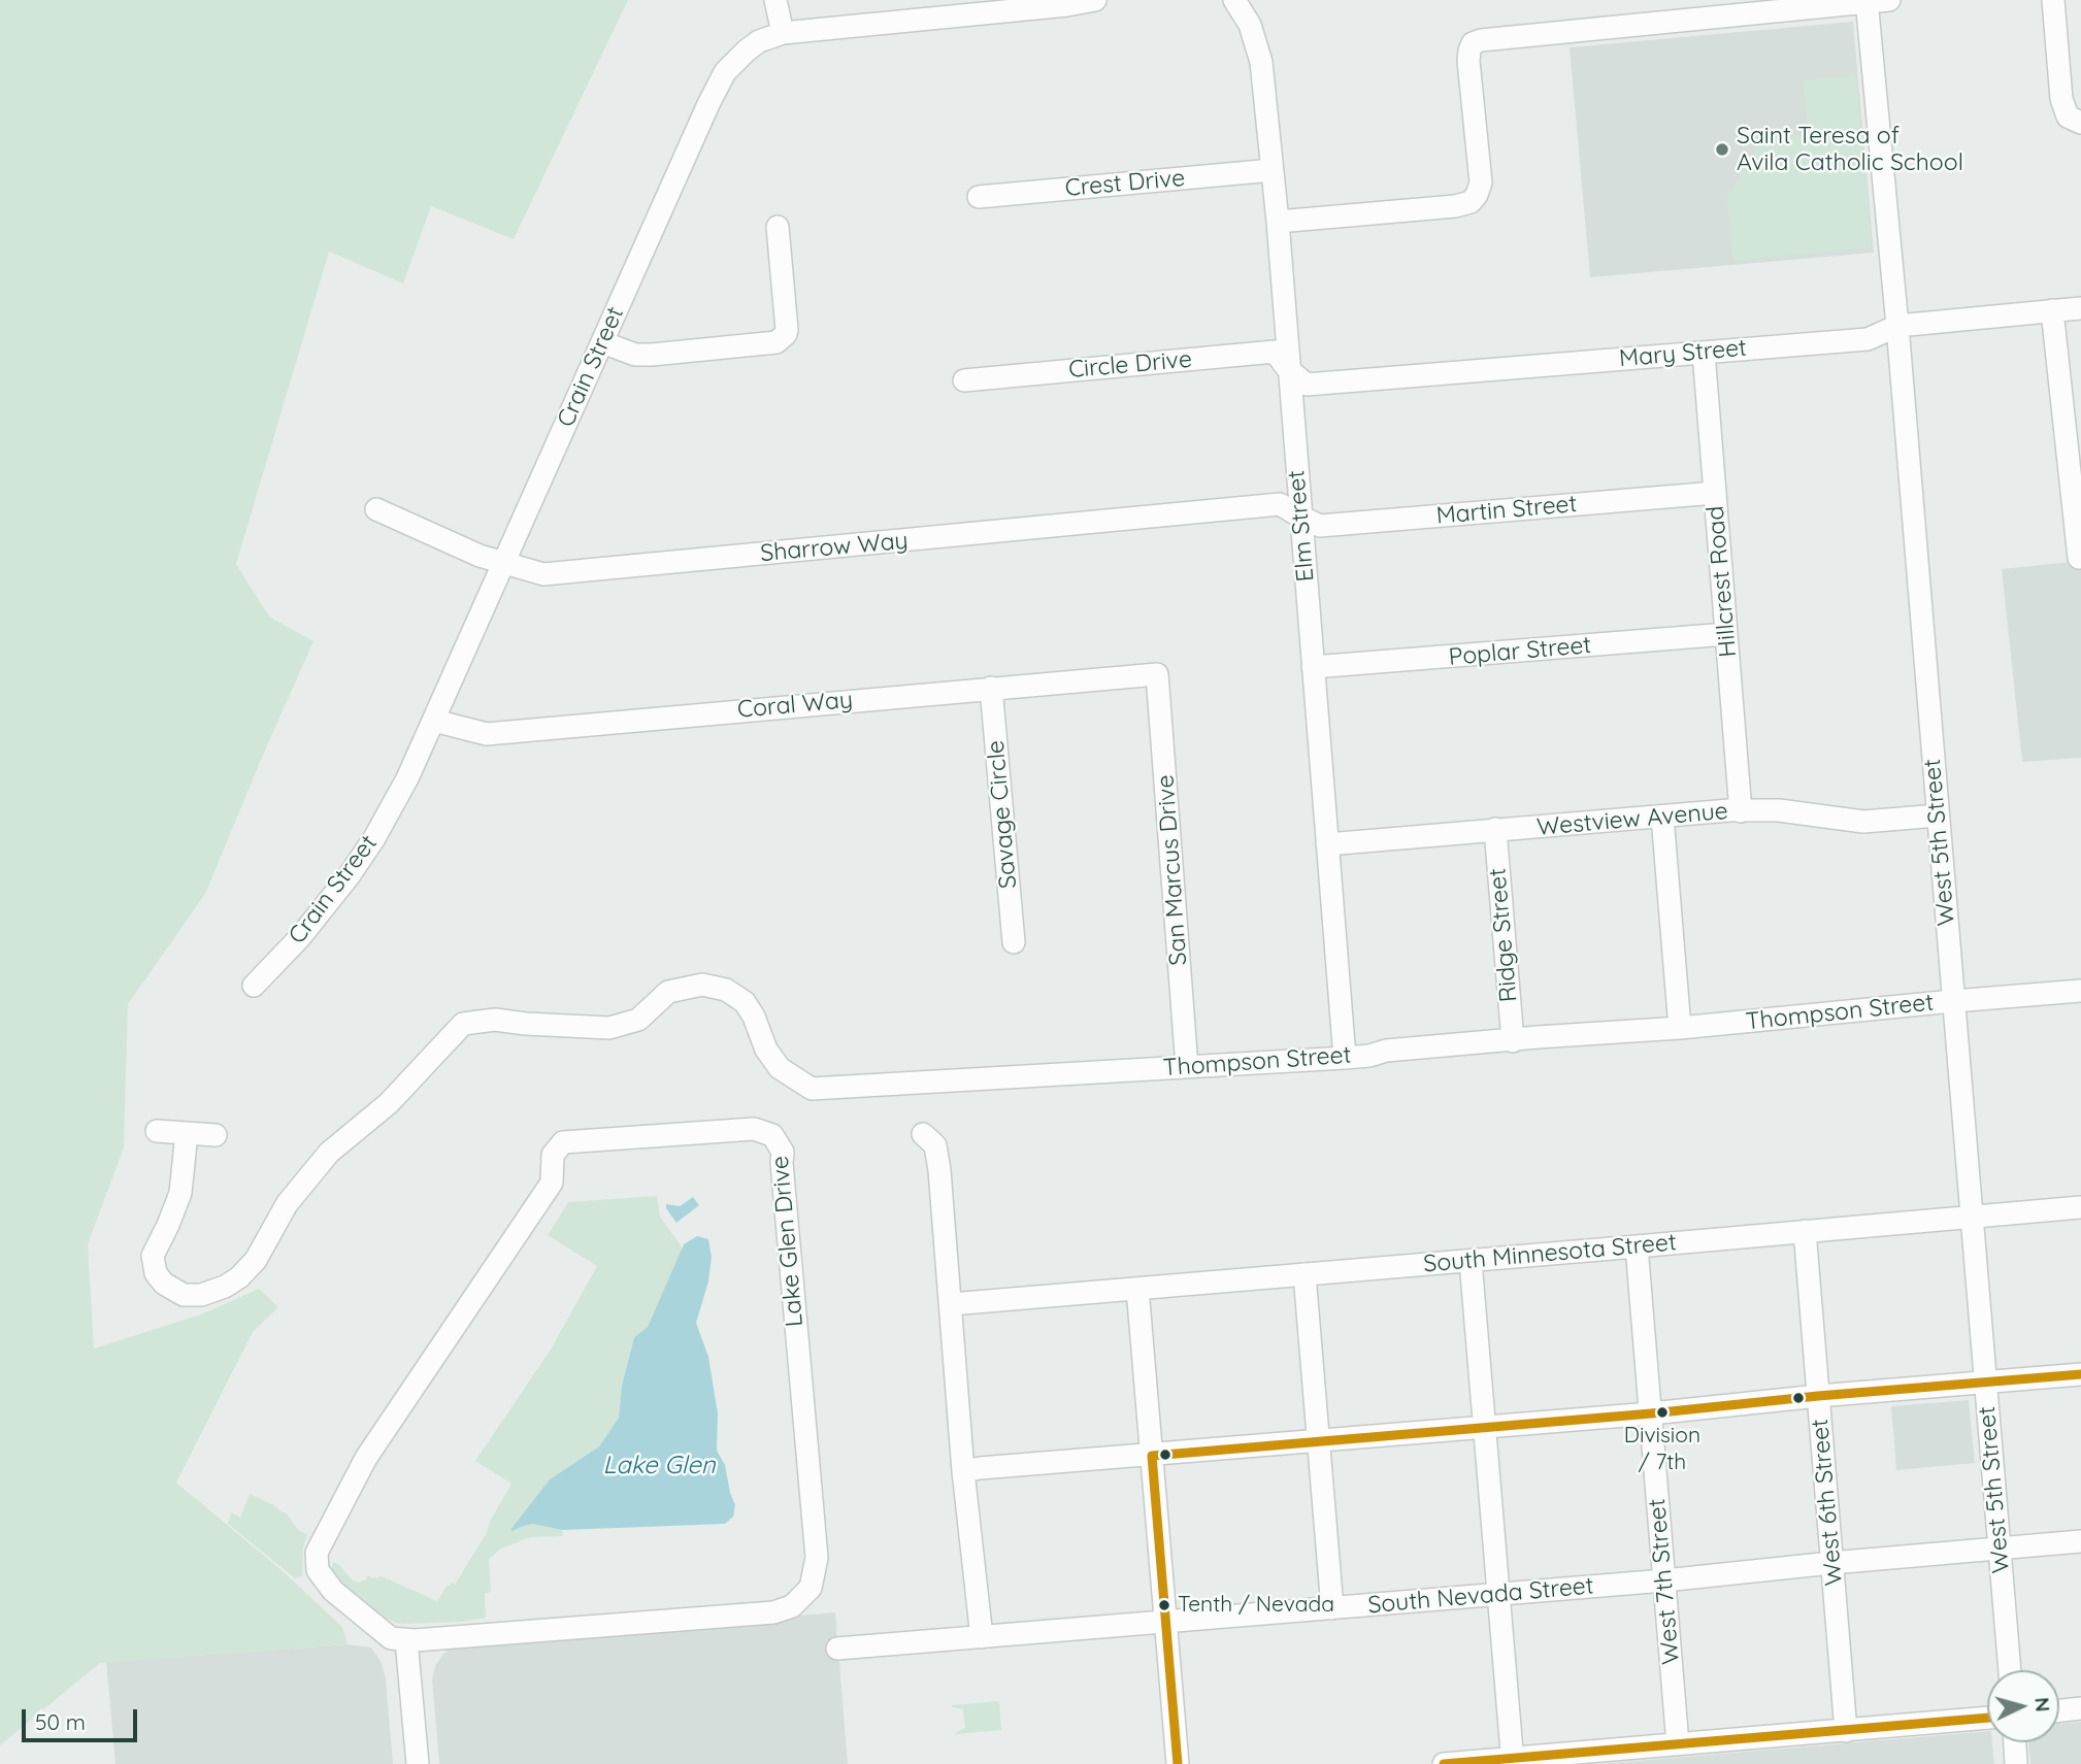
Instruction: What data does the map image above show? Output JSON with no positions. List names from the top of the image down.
{
  "streets": {
    "street": [
      "Crest Drive",
      "Mary Street",
      "Circle Drive",
      "Crain Street",
      "Martin Street",
      "Elm Street",
      "Sharrow Way",
      "Hillcrest Road",
      "Poplar Street",
      "Coral Way",
      "Savage Circle",
      "Westview Avenue",
      "West 5th Street",
      "San Marcus Drive",
      "Ridge Street",
      "Thompson Street",
      "Lake Glen Drive",
      "South Minnesota Street",
      "West 6th Street",
      "West 7th Street",
      "South Nevada Street"
    ]
  },
  "crossings": [
    ["Crest Drive", "Elm Street"],
    ["Mary Street", "Circle Drive"],
    ["Mary Street", "Elm Street"],
    ["Mary Street", "Hillcrest Road"],
    ["Mary Street", "West 5th Street"],
    ["Circle Drive", "Elm Street"],
    ["Crain Street", "Sharrow Way"],
    ["Crain Street", "Coral Way"],
    ["Martin Street", "Elm Street"],
    ["Martin Street", "Sharrow Way"],
    ["Martin Street", "Hillcrest Road"],
    ["Elm Street", "Sharrow Way"],
    ["Elm Street", "Poplar Street"],
    ["Elm Street", "Westview Avenue"],
    ["Elm Street", "Thompson Street"],
    ["Hillcrest Road", "Poplar Street"],
    ["Hillcrest Road", "Westview Avenue"],
    ["Coral Way", "Savage Circle"],
    ["Coral Way", "San Marcus Drive"],
    ["Westview Avenue", "West 5th Street"],
    ["Westview Avenue", "Ridge Street"],
    ["West 5th Street", "Thompson Street"],
    ["West 5th Street", "South Minnesota Street"],
    ["West 5th Street", "South Nevada Street"],
    ["San Marcus Drive", "Thompson Street"],
    ["Ridge Street", "Thompson Street"],
    ["South Minnesota Street", "West 6th Street"],
    ["South Minnesota Street", "West 7th Street"],
    ["West 6th Street", "South Nevada Street"],
    ["West 7th Street", "South Nevada Street"]
  ],
  "water": ["Lake Glen"],
  "places": ["Saint Teresa of Avila Catholic School", "Division / 7th", "Tenth / Nevada"],
  "scale_bar": "50 m",
  "north": "right"
}
